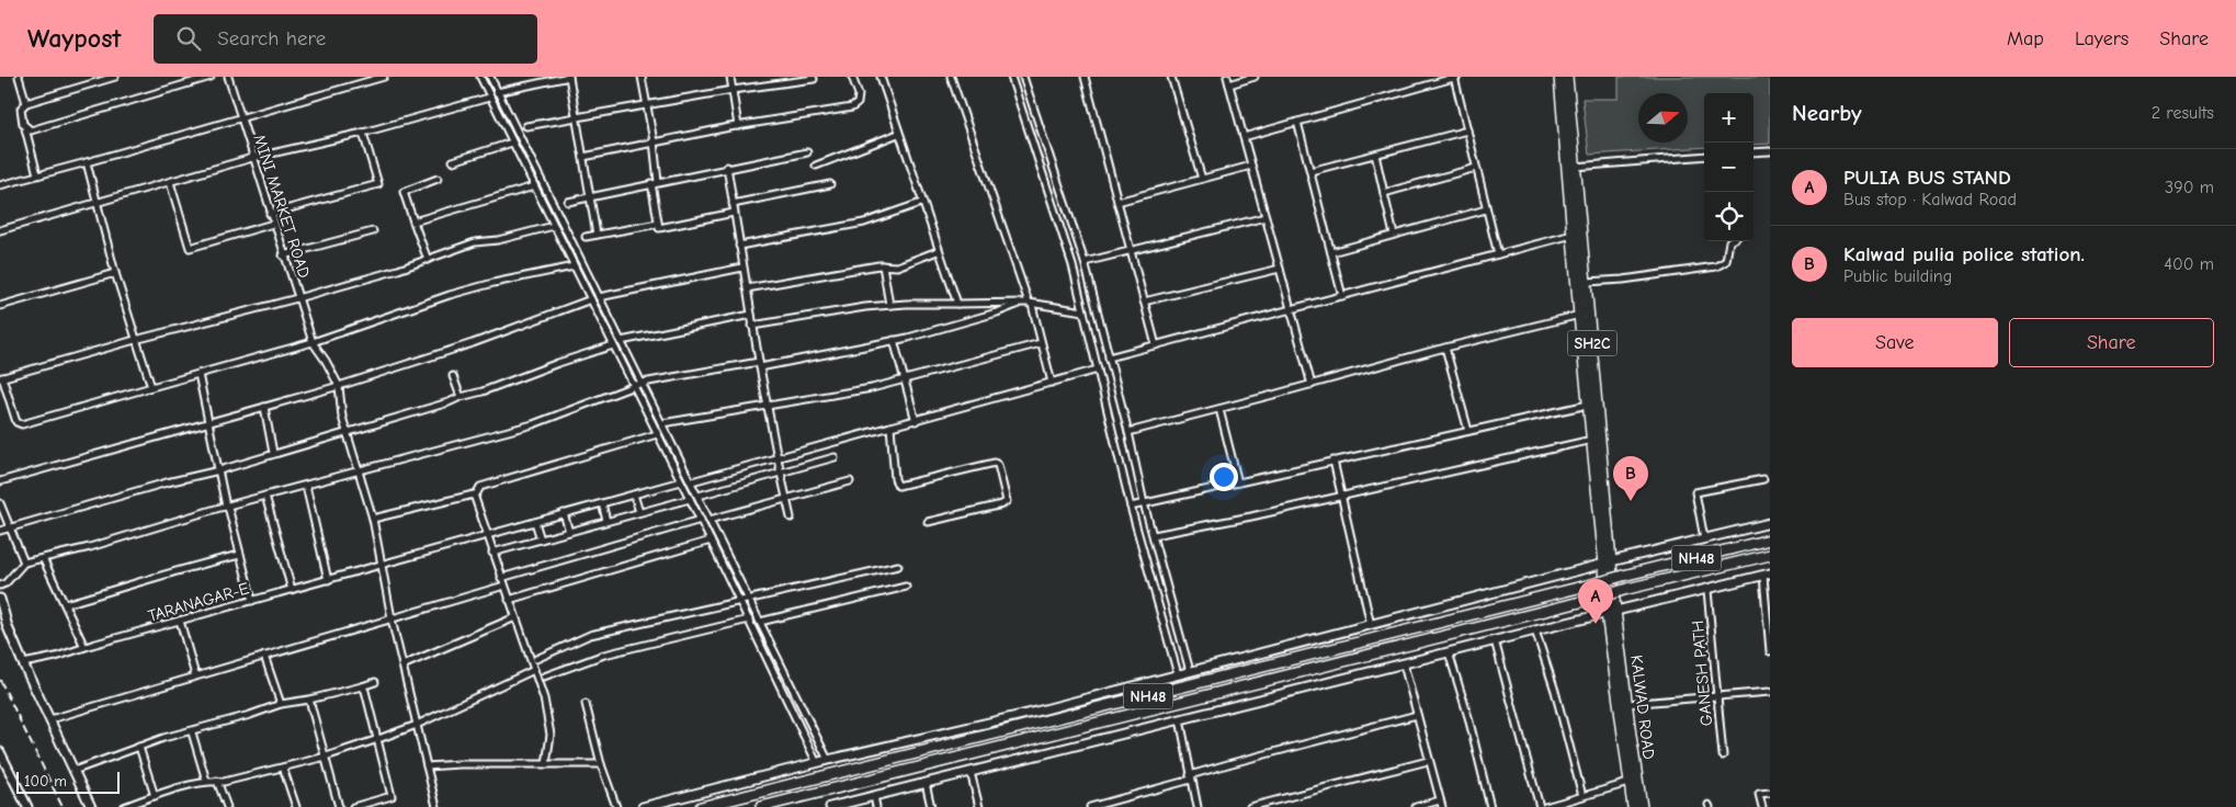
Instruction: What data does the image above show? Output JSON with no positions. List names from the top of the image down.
{
  "streets": {
    "main road": ["SH2C", "NH48", "KALWAD ROAD"],
    "street": ["MINI MARKET ROAD", "TARANAGAR-E", "GANESH PATH"]
  },
  "crossings": [
    ["SH2C", "KALWAD ROAD"]
  ],
  "scale_bar": "100 m",
  "north": "right",
  "page": {
    "header": "Waypost",
    "search": "Search here",
    "nav": ["Map", "Layers", "Share"],
    "heading": ["Nearby", "2 results"],
    "map_buttons": ["+", "−"],
    "list": [
      {
        "mark": "A",
        "name": "PULIA BUS STAND",
        "note": "Bus stop · Kalwad Road",
        "value": "390 m"
      },
      {
        "mark": "B",
        "name": "Kalwad pulia police station.",
        "note": "Public building",
        "value": "400 m"
      }
    ],
    "buttons": ["Save", "Share"],
    "pins": ["B", "A"],
    "scale": "100 m"
  }
}
